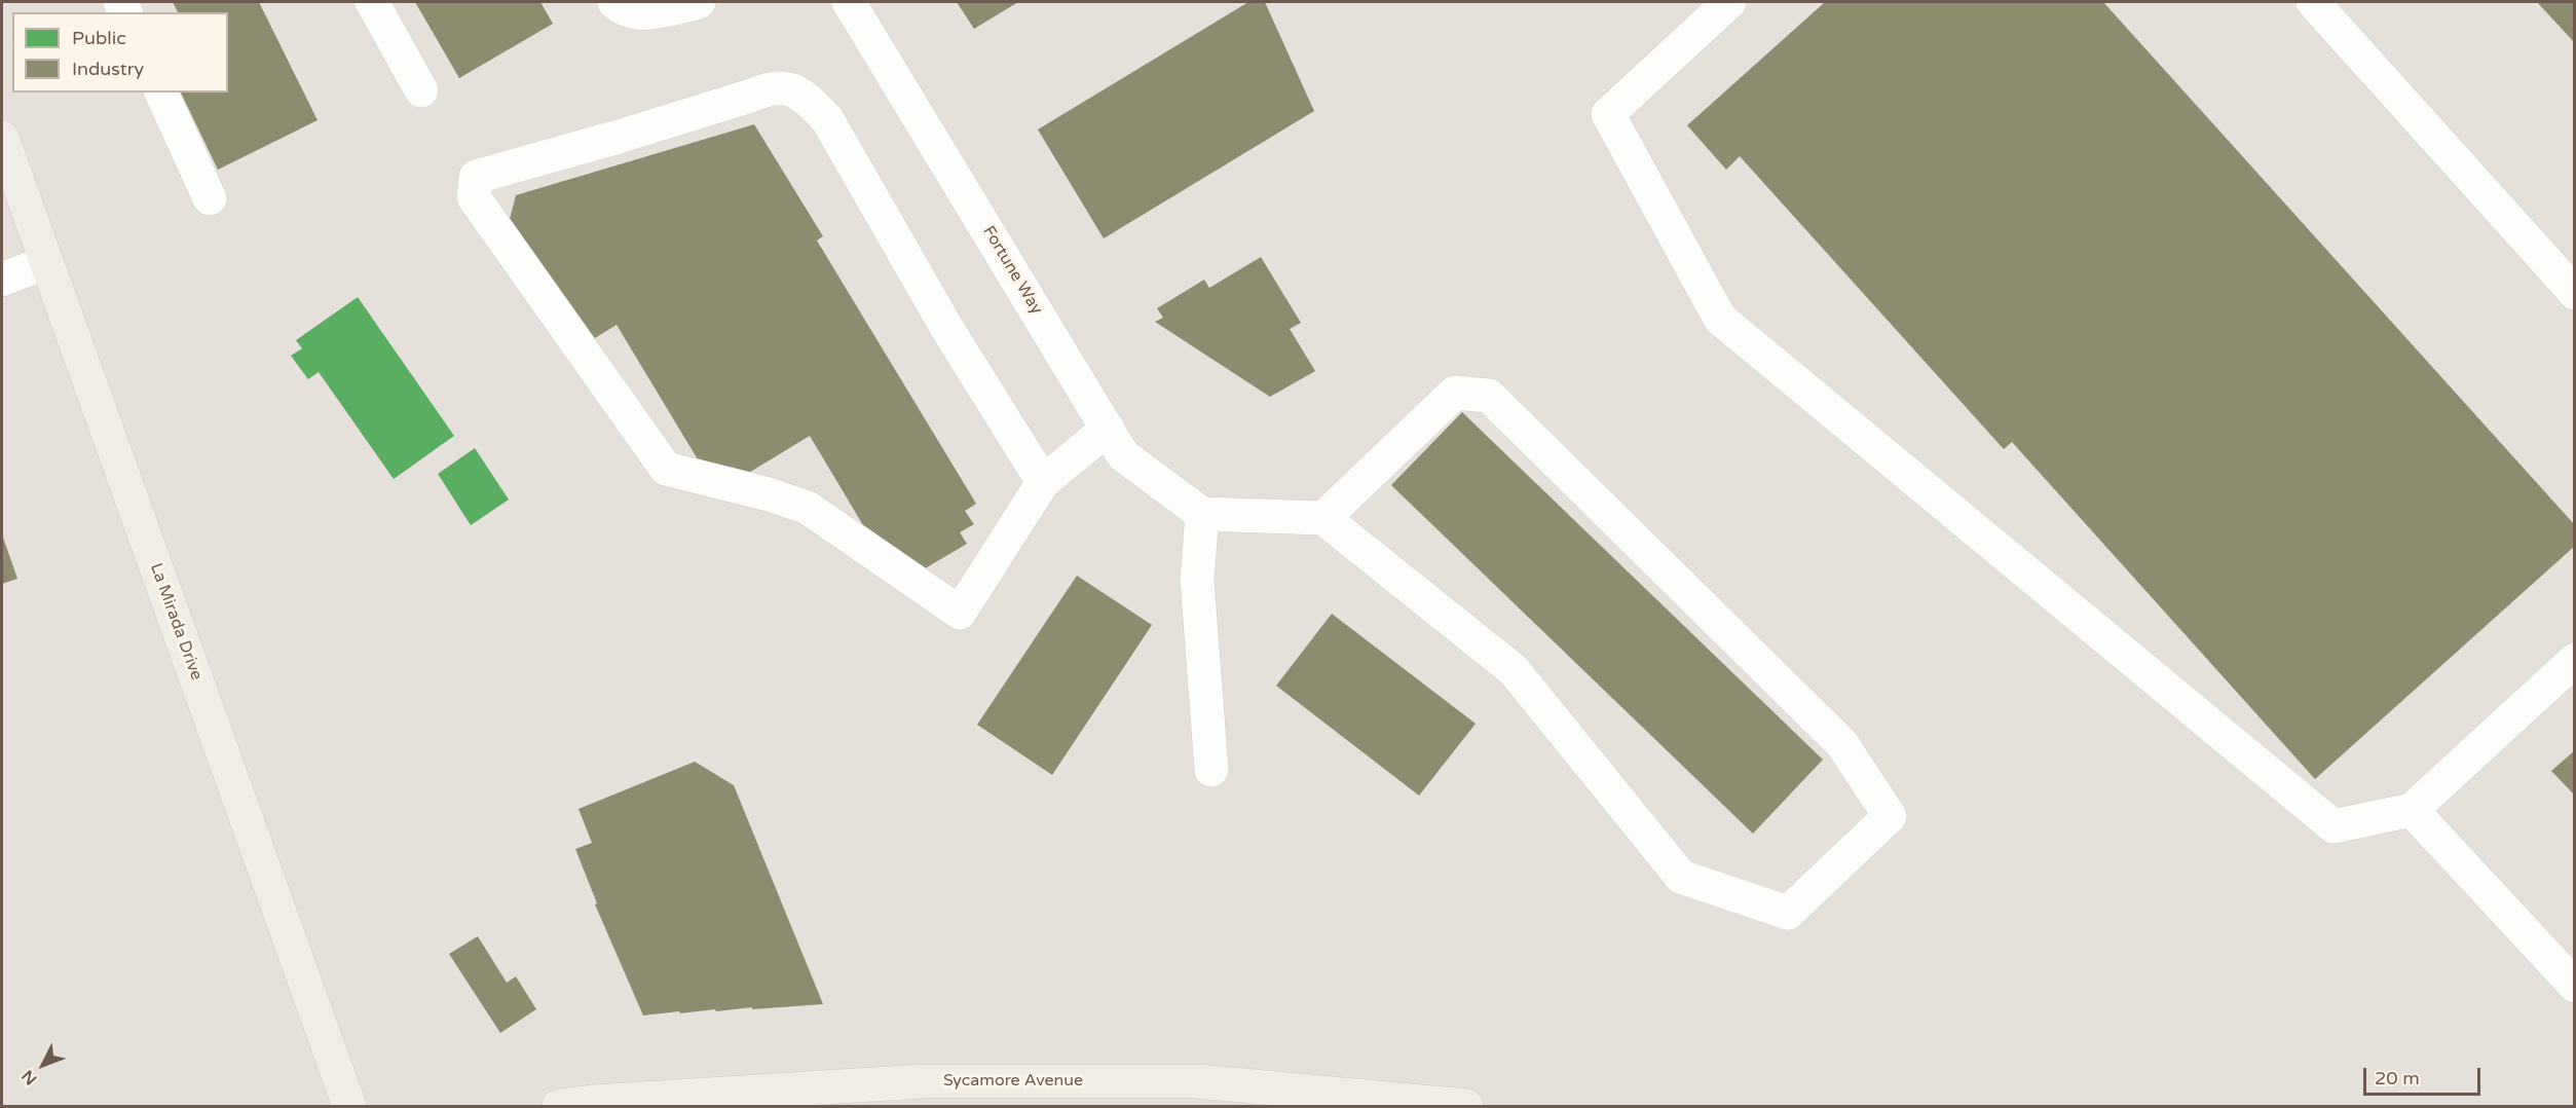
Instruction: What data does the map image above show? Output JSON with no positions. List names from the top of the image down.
{
  "streets": {
    "main road": ["La Mirada Drive", "Sycamore Avenue"],
    "street": ["Fortune Way"]
  },
  "legend": ["Public", "Industry"],
  "scale_bar": "20 m",
  "north": "bottom left"
}
